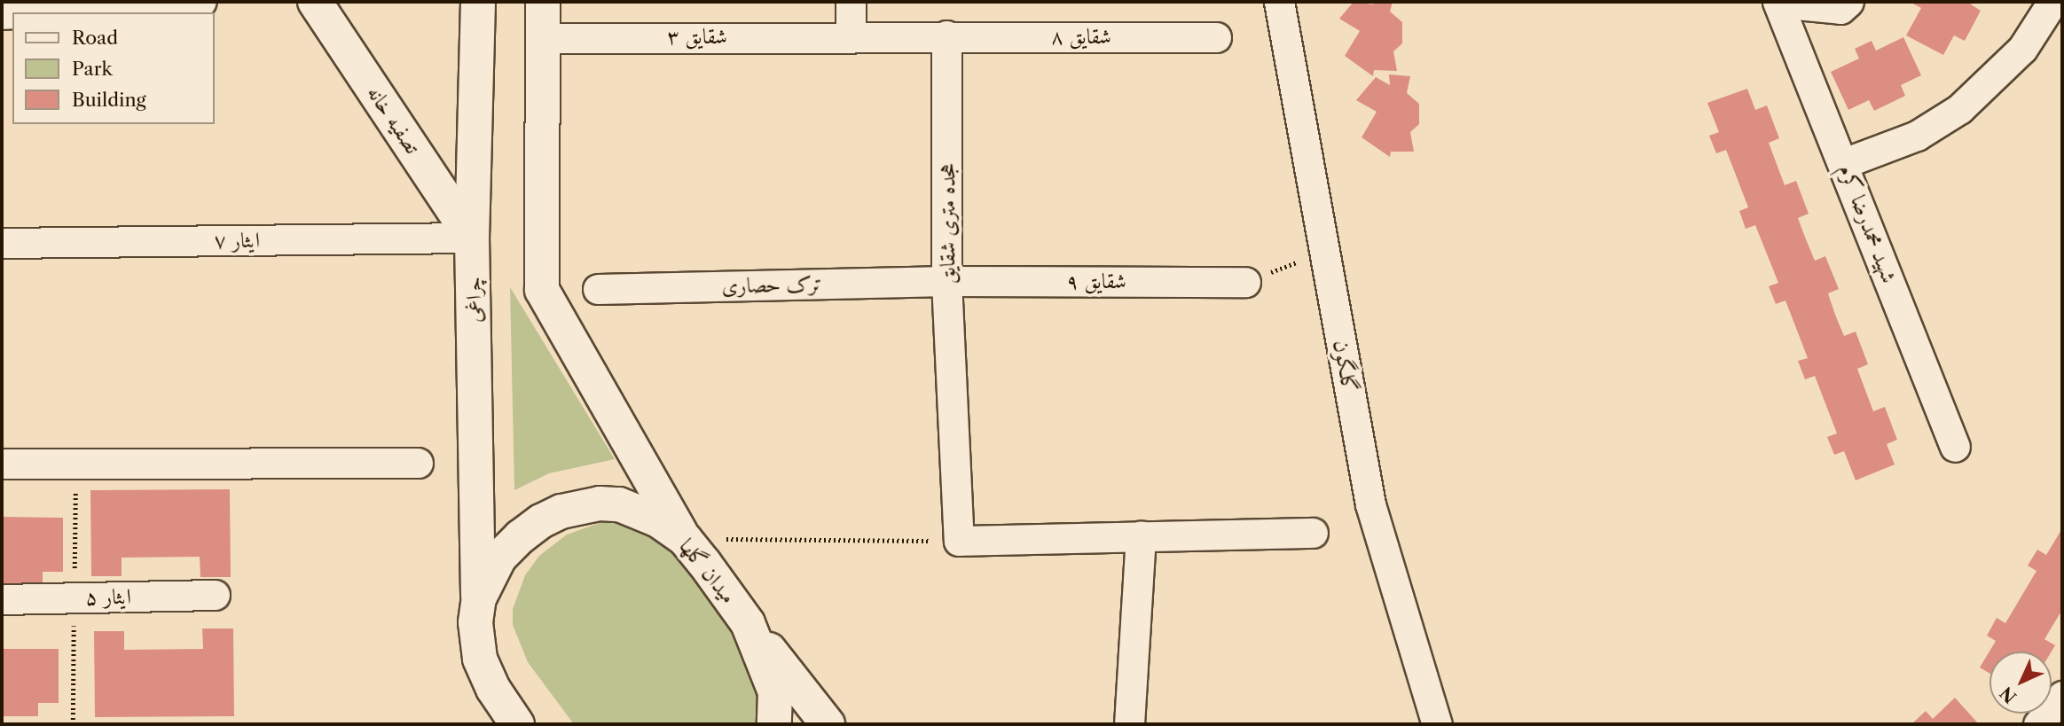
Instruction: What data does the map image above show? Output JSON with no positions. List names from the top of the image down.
{
  "streets": {
    "street": [
      "شقایق ۳",
      "شقایق ۸",
      "تصفیه خانه",
      "هجده متری شقایق",
      "شهید محمدرضا کرم",
      "ایثار ۷",
      "شقایق ۹",
      "ترک حصاری",
      "چراغی",
      "گلگون",
      "میدان گلها",
      "ایثار ۵"
    ]
  },
  "crossings": [
    ["شقایق ۸", "هجده متری شقایق"],
    ["تصفیه خانه", "ایثار ۷"],
    ["تصفیه خانه", "چراغی"],
    ["هجده متری شقایق", "شقایق ۹"],
    ["هجده متری شقایق", "ترک حصاری"],
    ["ایثار ۷", "چراغی"],
    ["شقایق ۹", "ترک حصاری"],
    ["چراغی", "میدان گلها"]
  ],
  "legend": ["Road", "Park", "Building"],
  "north": "bottom left"
}
